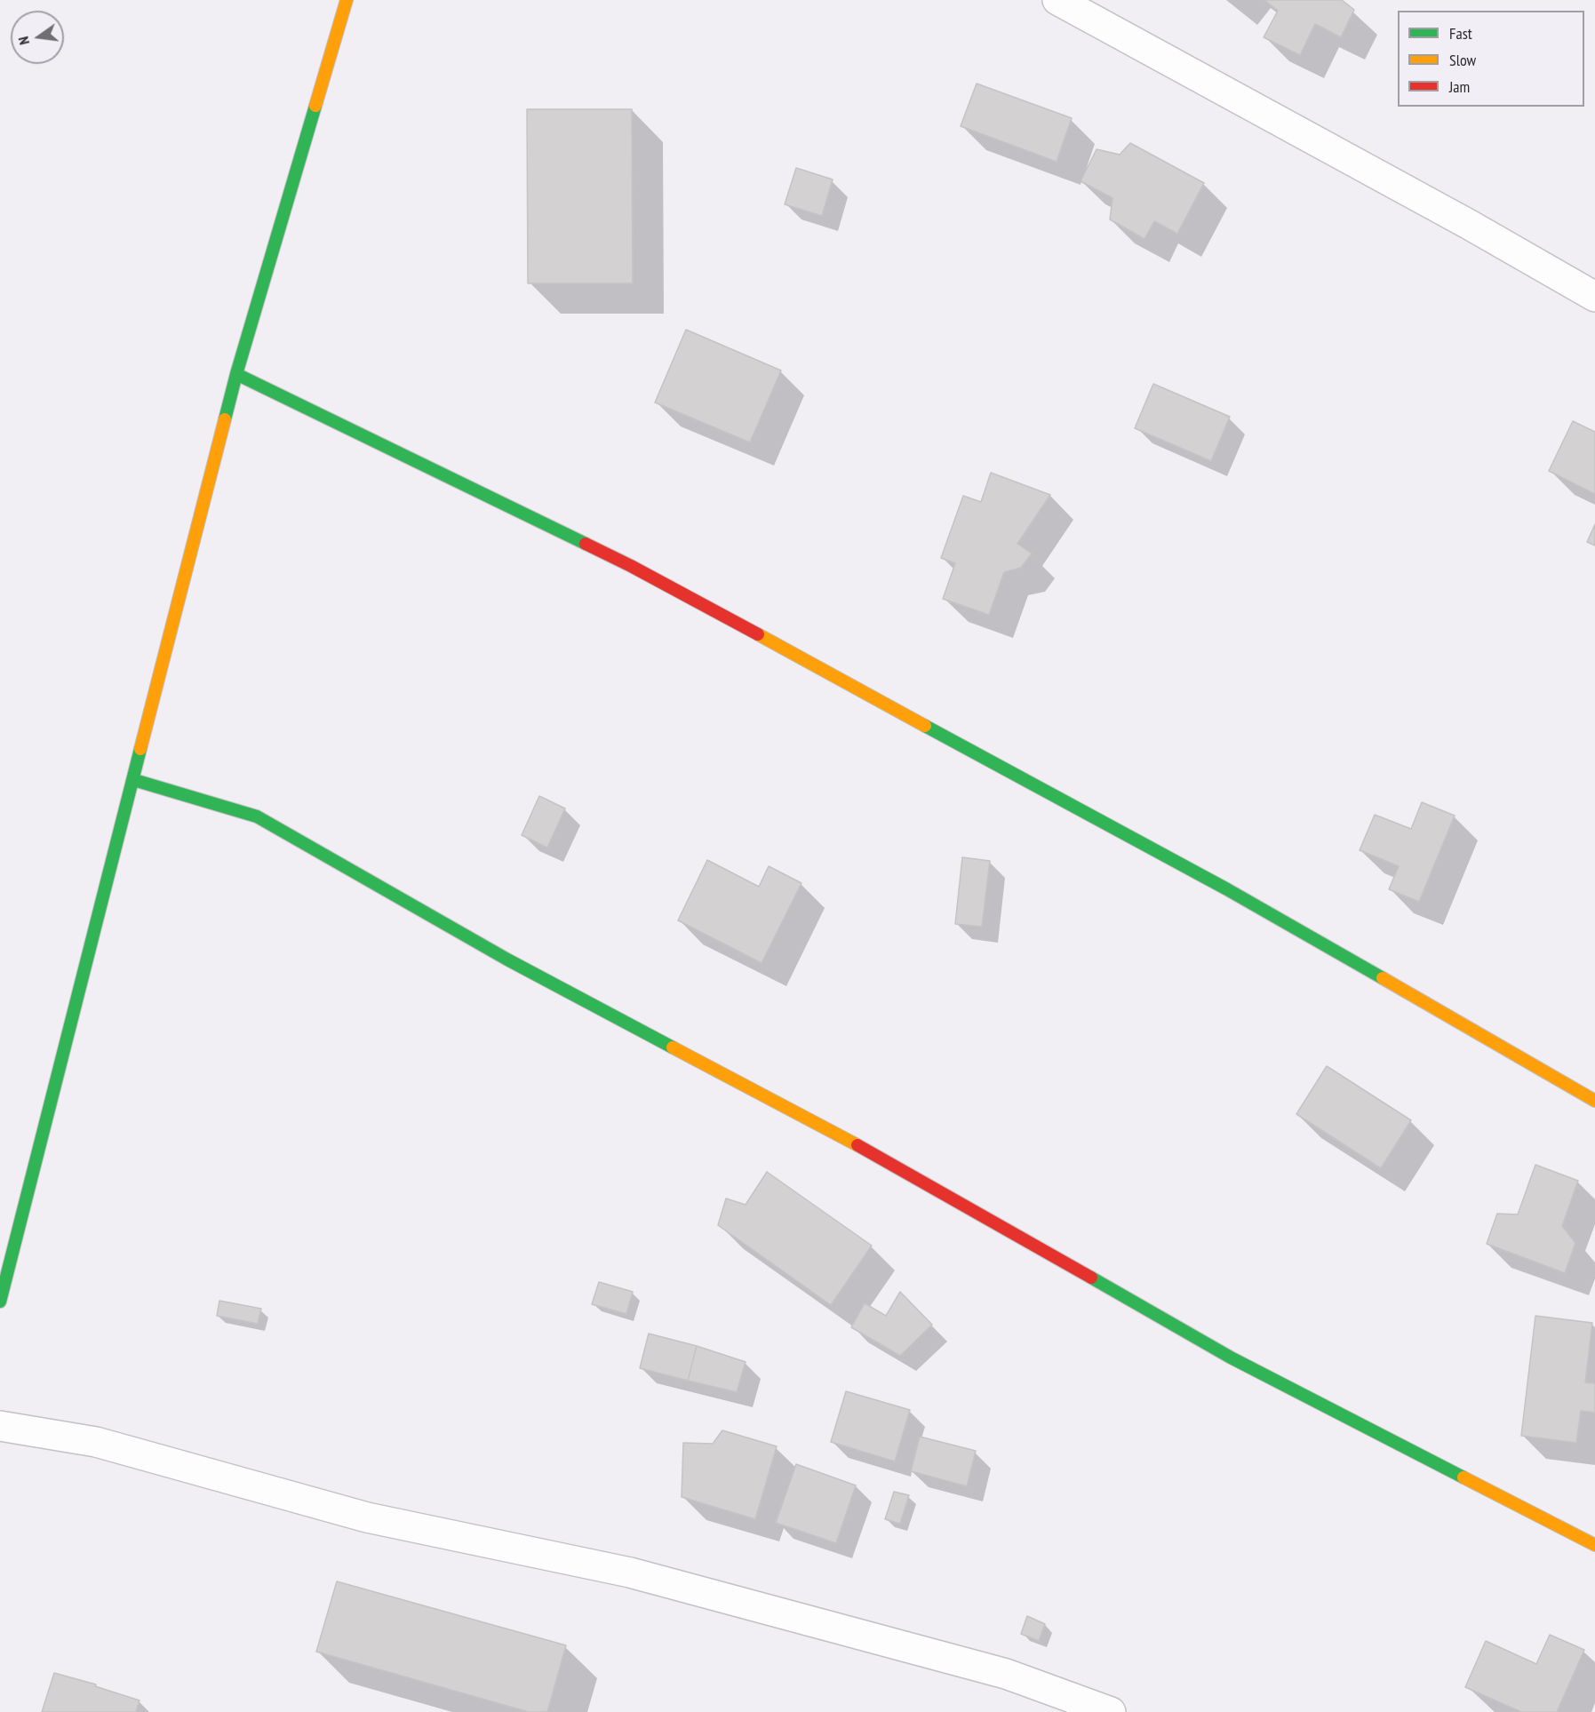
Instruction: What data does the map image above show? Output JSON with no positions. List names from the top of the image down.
{
  "legend": ["Fast", "Slow", "Jam"],
  "north": "left"
}
